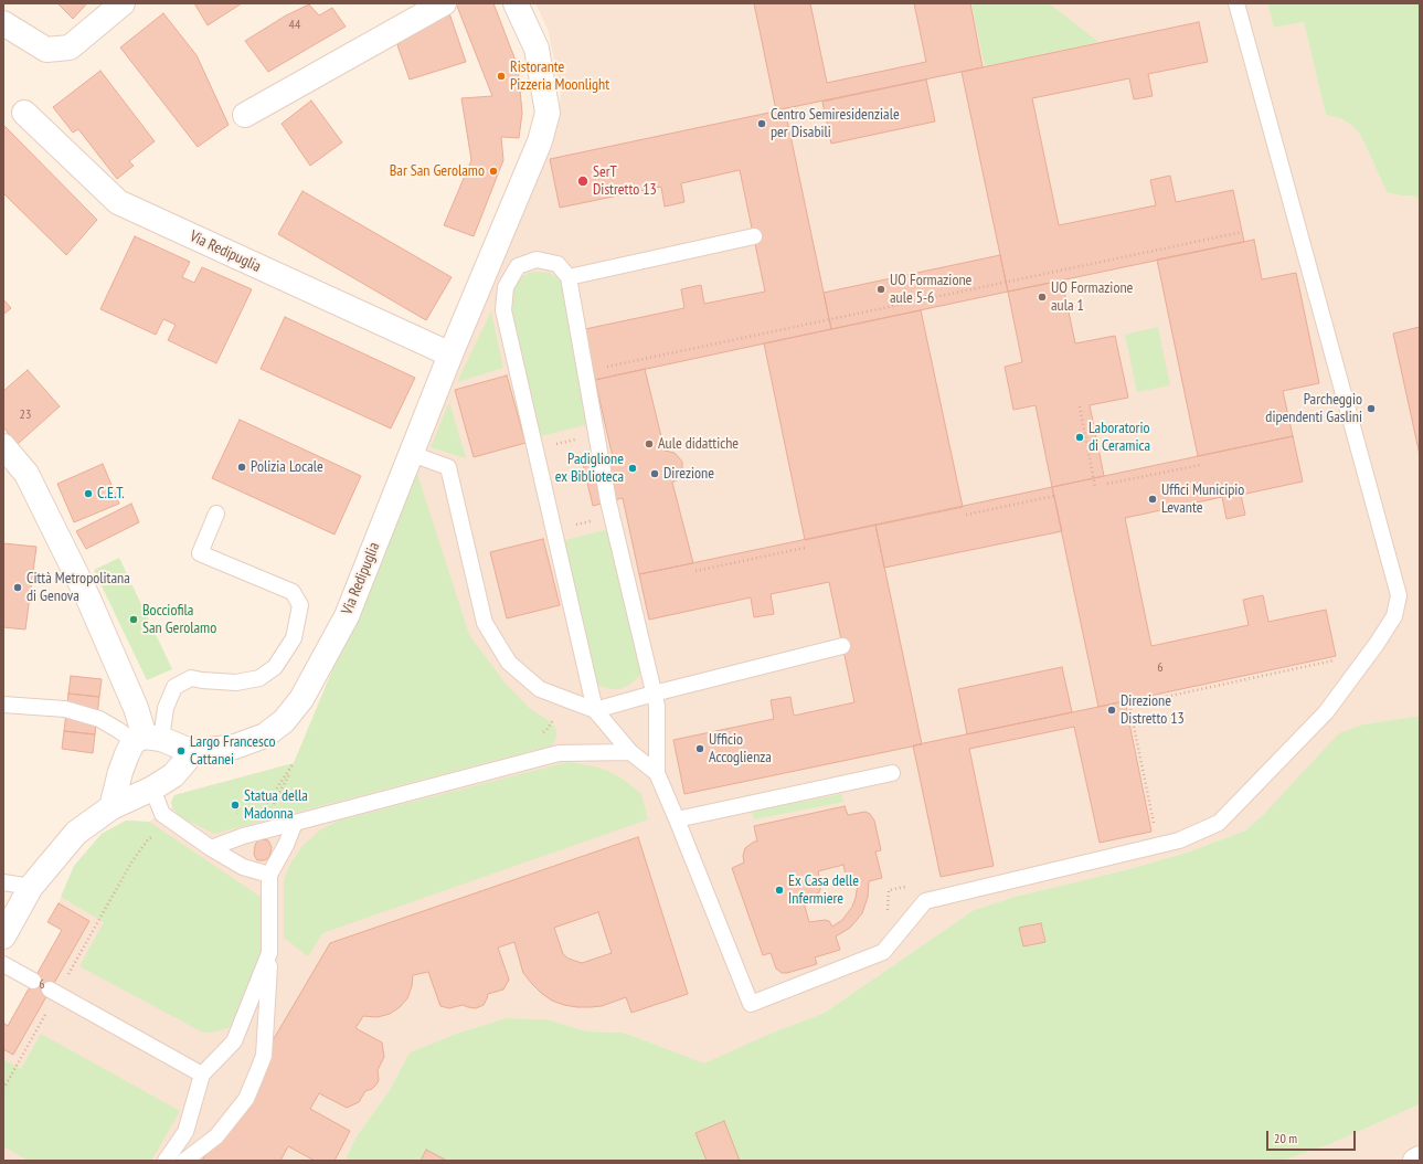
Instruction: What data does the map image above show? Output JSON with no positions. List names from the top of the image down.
{
  "streets": {
    "street": ["Via Redipuglia"]
  },
  "places": [
    "Ristorante Pizzeria Moonlight",
    "Centro Semiresidenziale per Disabili",
    "Bar San Gerolamo",
    "SerT Distretto 13",
    "UO Formazione aule 5-6",
    "UO Formazione aula 1",
    "Parcheggio dipendenti Gaslini",
    "Laboratorio di Ceramica",
    "Aule didattiche",
    "Polizia Locale",
    "Padiglione ex Biblioteca",
    "Direzione",
    "C.E.T.",
    "Uffici Municipio Levante",
    "Città Metropolitana di Genova",
    "Bocciofila San Gerolamo",
    "Direzione Distretto 13",
    "Ufficio Accoglienza",
    "Largo Francesco Cattanei",
    "Statua della Madonna",
    "Ex Casa delle Infermiere"
  ],
  "house_numbers": [
    "44",
    "23",
    "6",
    "6"
  ],
  "scale_bar": "20 m"
}
